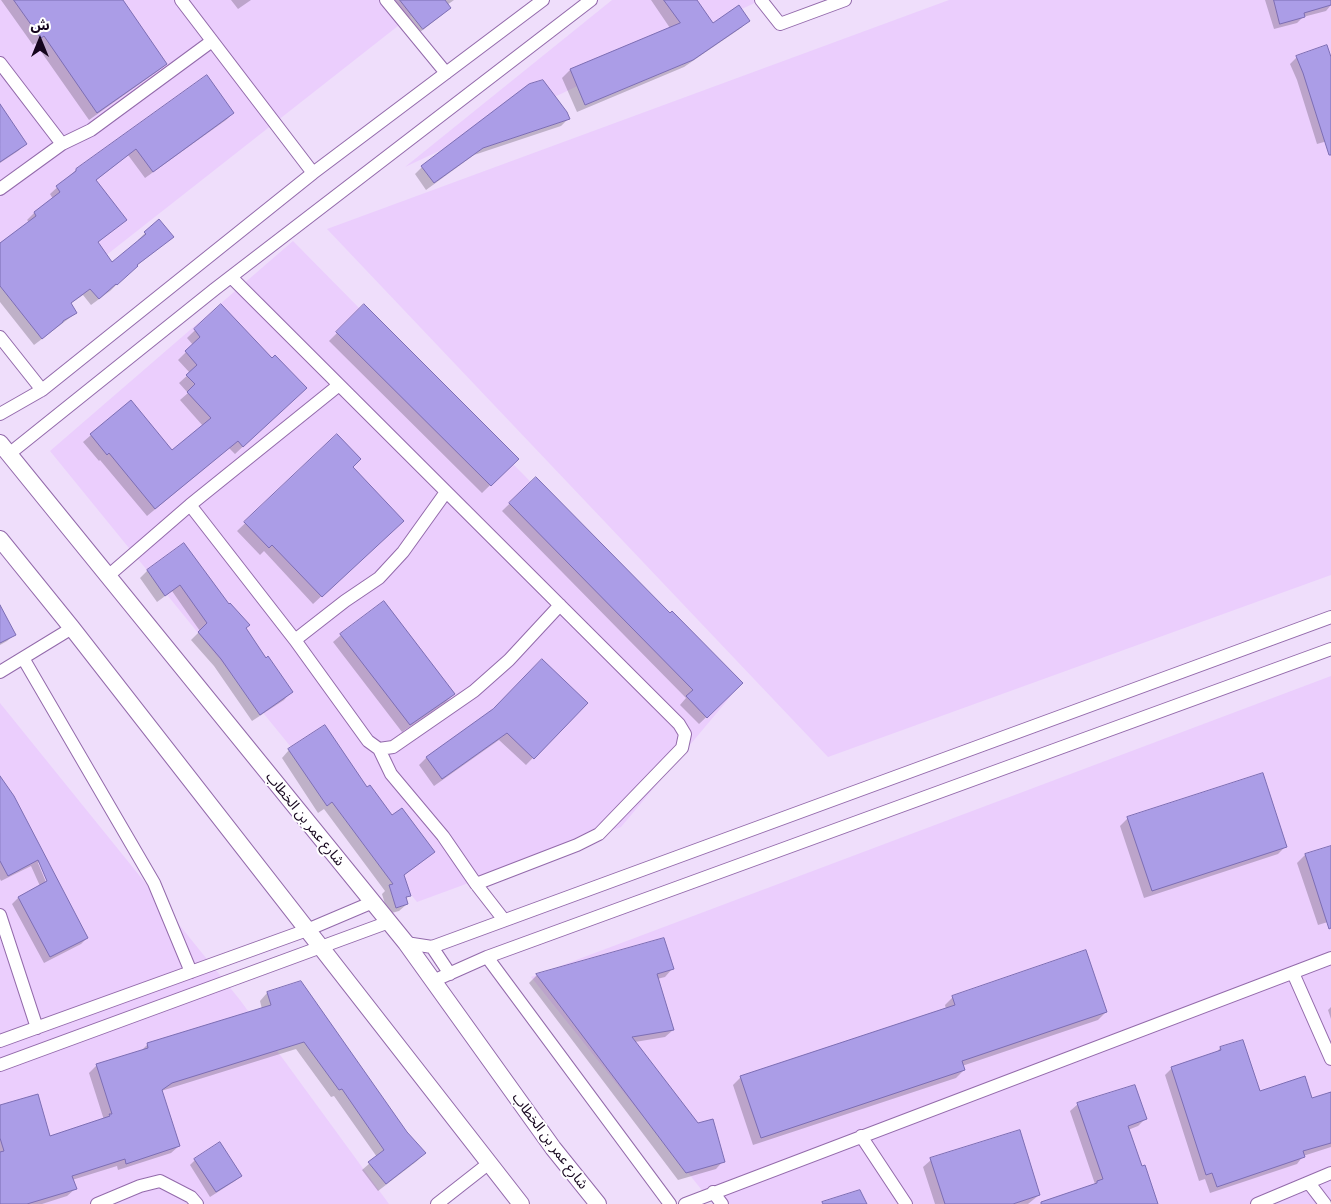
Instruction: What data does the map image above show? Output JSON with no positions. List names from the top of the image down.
{
  "streets": {
    "main road": ["شارع عمر بن الخطاب"]
  },
  "north": "top"
}
